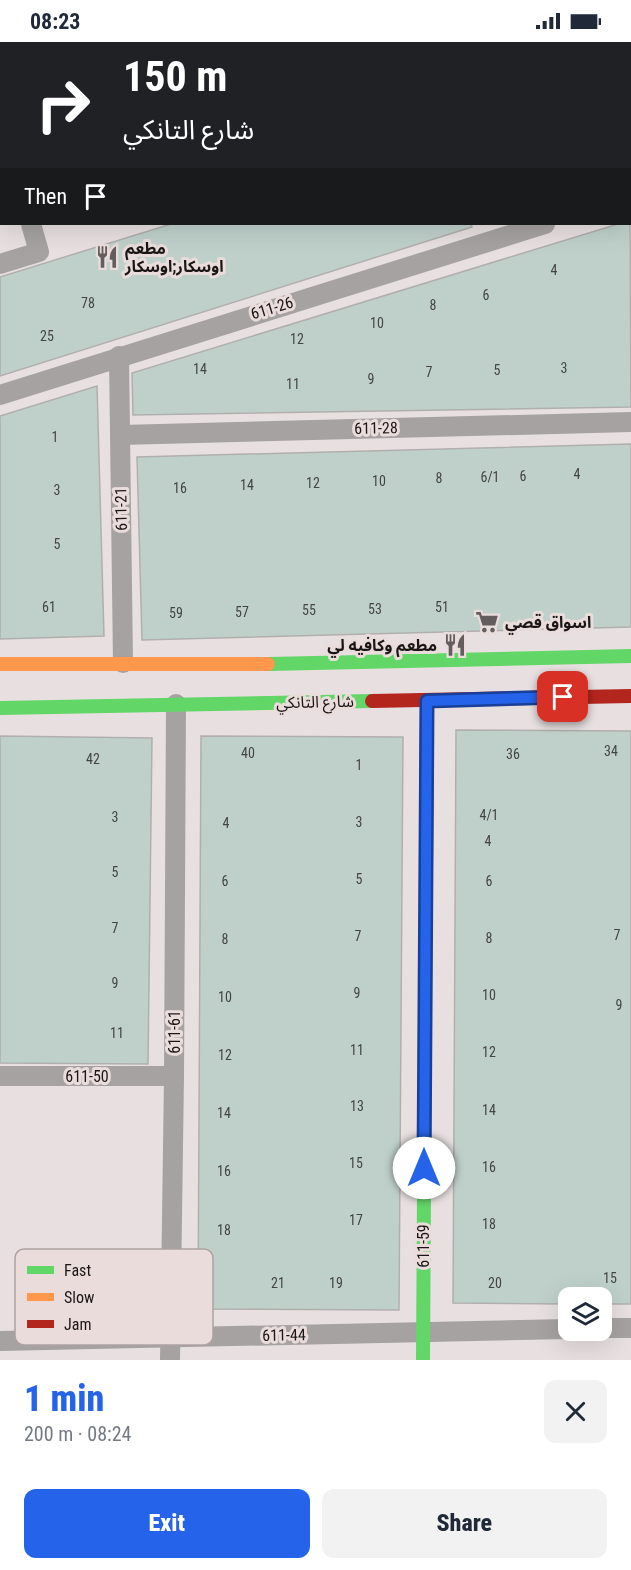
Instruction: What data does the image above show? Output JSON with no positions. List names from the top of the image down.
{
  "streets": {
    "street": [
      "611-26",
      "611-28",
      "611-21",
      "شارع التانكي",
      "611-61",
      "611-50",
      "611-59",
      "611-44"
    ]
  },
  "crossings": [
    ["611-26", "611-21"],
    ["611-28", "611-21"],
    ["شارع التانكي", "611-61"],
    ["شارع التانكي", "611-59"],
    ["611-61", "611-50"],
    ["611-59", "611-44"]
  ],
  "places": {
    "restaurant": ["مطعم اوسكار;اوسكار", "مطعم وكافيه لي"],
    "supermarket": ["اسواق قصي"]
  },
  "house_numbers": [
    "4",
    "6",
    "78",
    "8",
    "10",
    "25",
    "12",
    "3",
    "14",
    "5",
    "7",
    "9",
    "11",
    "1",
    "4",
    "6",
    "6/1",
    "8",
    "10",
    "12",
    "14",
    "16",
    "3",
    "5",
    "61",
    "51",
    "53",
    "55",
    "57",
    "59",
    "34",
    "40",
    "36",
    "42",
    "1",
    "4/1",
    "3",
    "3",
    "4",
    "4",
    "5",
    "5",
    "6",
    "6",
    "7",
    "7",
    "7",
    "8",
    "8",
    "9",
    "9",
    "10",
    "10",
    "9",
    "11",
    "11",
    "12",
    "12",
    "13",
    "14",
    "14",
    "15",
    "16",
    "16",
    "17",
    "18",
    "18",
    "15",
    "21",
    "19",
    "20"
  ],
  "legend": ["Fast", "Slow", "Jam"],
  "page": {
    "status": "08:23",
    "turn": ["150 m", "شارع التانكي"],
    "then": "Then",
    "heading": ["1 min", "200 m · 08:24"],
    "buttons": ["Exit", "Share"]
  }
}
